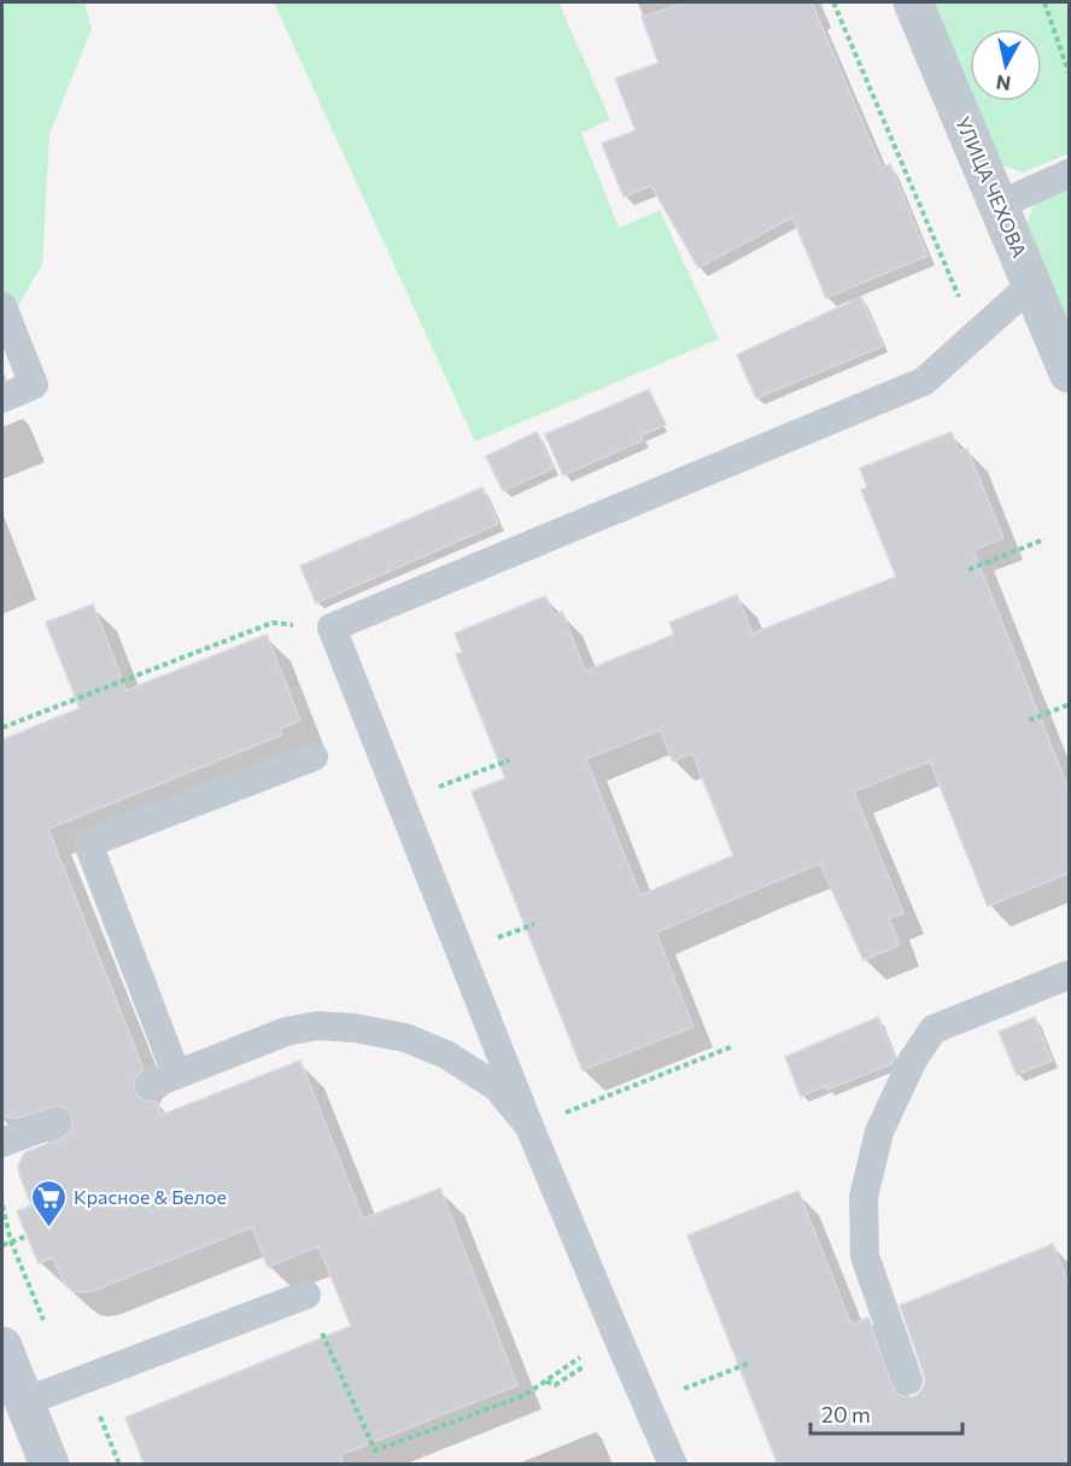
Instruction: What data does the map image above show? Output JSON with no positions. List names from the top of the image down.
{
  "streets": {
    "street": ["УЛИЦА ЧЕХОВА"]
  },
  "places": {
    "supermarket": ["Красное & Белое"]
  },
  "scale_bar": "20 m",
  "north": "bottom"
}
